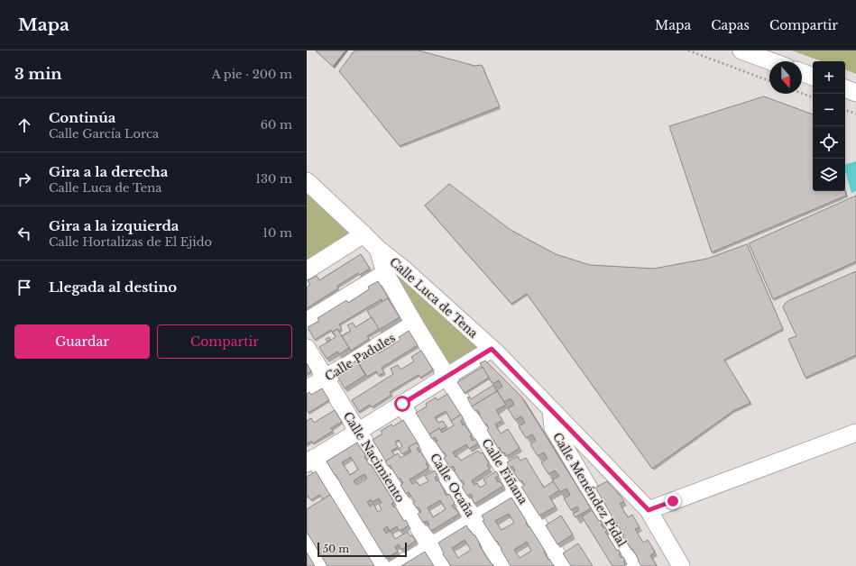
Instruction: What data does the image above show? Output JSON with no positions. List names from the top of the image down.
{
  "streets": {
    "street": [
      "Calle Luca de Tena",
      "Calle Padules",
      "Calle Nacimiento",
      "Calle Fiñana",
      "Calle Ocaña",
      "Calle Menéndez Pidal"
    ]
  },
  "crossings": [
    ["Calle Luca de Tena", "Calle Fiñana"],
    ["Calle Luca de Tena", "Calle Menéndez Pidal"],
    ["Calle Padules", "Calle Nacimiento"],
    ["Calle Padules", "Calle Fiñana"]
  ],
  "scale_bar": "50 m",
  "north": "bottom",
  "page": {
    "header": "Mapa",
    "nav": ["Mapa", "Capas", "Compartir"],
    "heading": ["3 min", "A pie · 200 m"],
    "map_buttons": ["+", "−"],
    "list": [
      ["Continúa", "Calle García Lorca", "60 m"],
      ["Gira a la derecha", "Calle Luca de Tena", "130 m"],
      ["Gira a la izquierda", "Calle Hortalizas de El Ejido", "10 m"],
      "Llegada al destino"
    ],
    "buttons": ["Guardar", "Compartir"],
    "scale": "50 m"
  }
}
